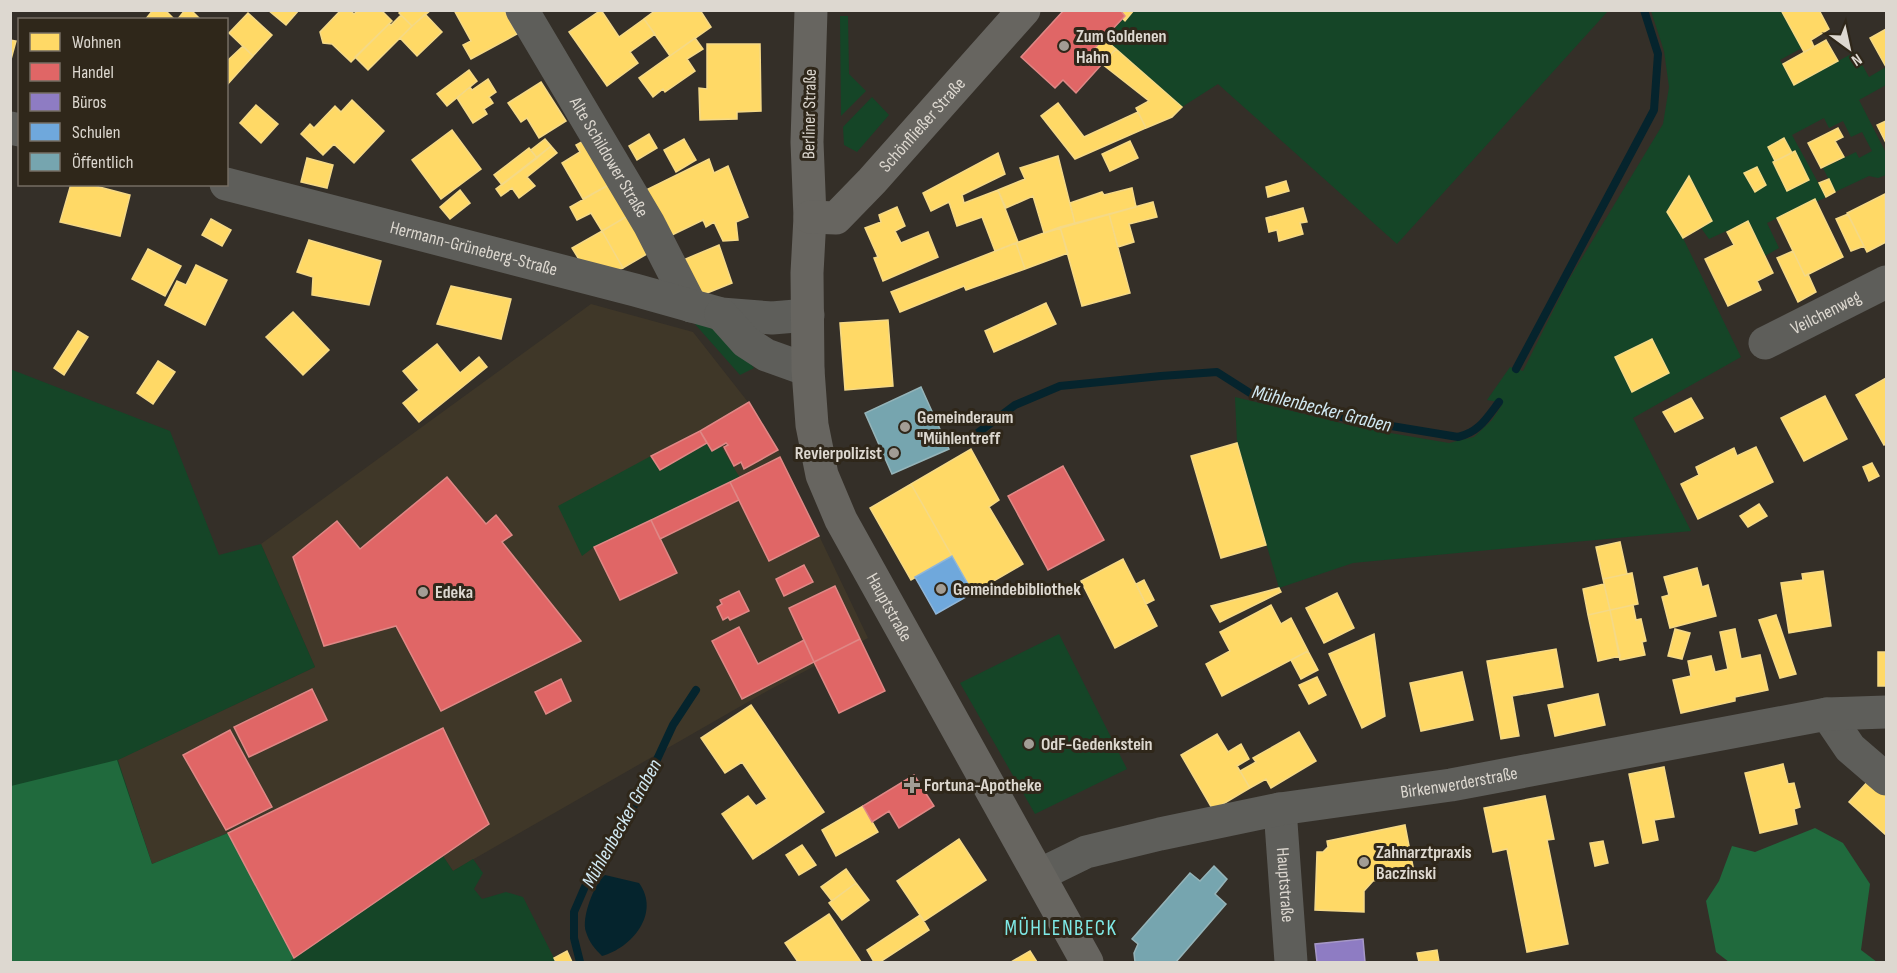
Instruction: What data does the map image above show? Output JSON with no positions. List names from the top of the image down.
{
  "streets": {
    "main road": ["Berliner Straße", "Schönfließer Straße", "Hauptstraße"],
    "street": [
      "Alte Schildower Straße",
      "Hermann-Grüneberg-Straße",
      "Veilchenweg",
      "Birkenwerderstraße"
    ]
  },
  "crossings": [
    ["Berliner Straße", "Schönfließer Straße"],
    ["Berliner Straße", "Hauptstraße"],
    ["Schönfließer Straße", "Hauptstraße"],
    ["Alte Schildower Straße", "Hermann-Grüneberg-Straße"],
    ["Hermann-Grüneberg-Straße", "Hauptstraße"],
    ["Hauptstraße", "Birkenwerderstraße"]
  ],
  "districts": ["MÜHLENBECK"],
  "water": ["Mühlenbecker Graben"],
  "places": {
    "other": [
      "Zum Goldenen Hahn",
      "Gemeinderaum \"Mühlentreff",
      "Revierpolizist",
      "Gemeindebibliothek",
      "Edeka",
      "OdF-Gedenkstein",
      "Zahnarztpraxis Baczinski"
    ],
    "health": ["Fortuna-Apotheke"]
  },
  "legend": [
    "Wohnen",
    "Handel",
    "Büros",
    "Schulen",
    "Öffentlich"
  ],
  "north": "bottom right"
}
